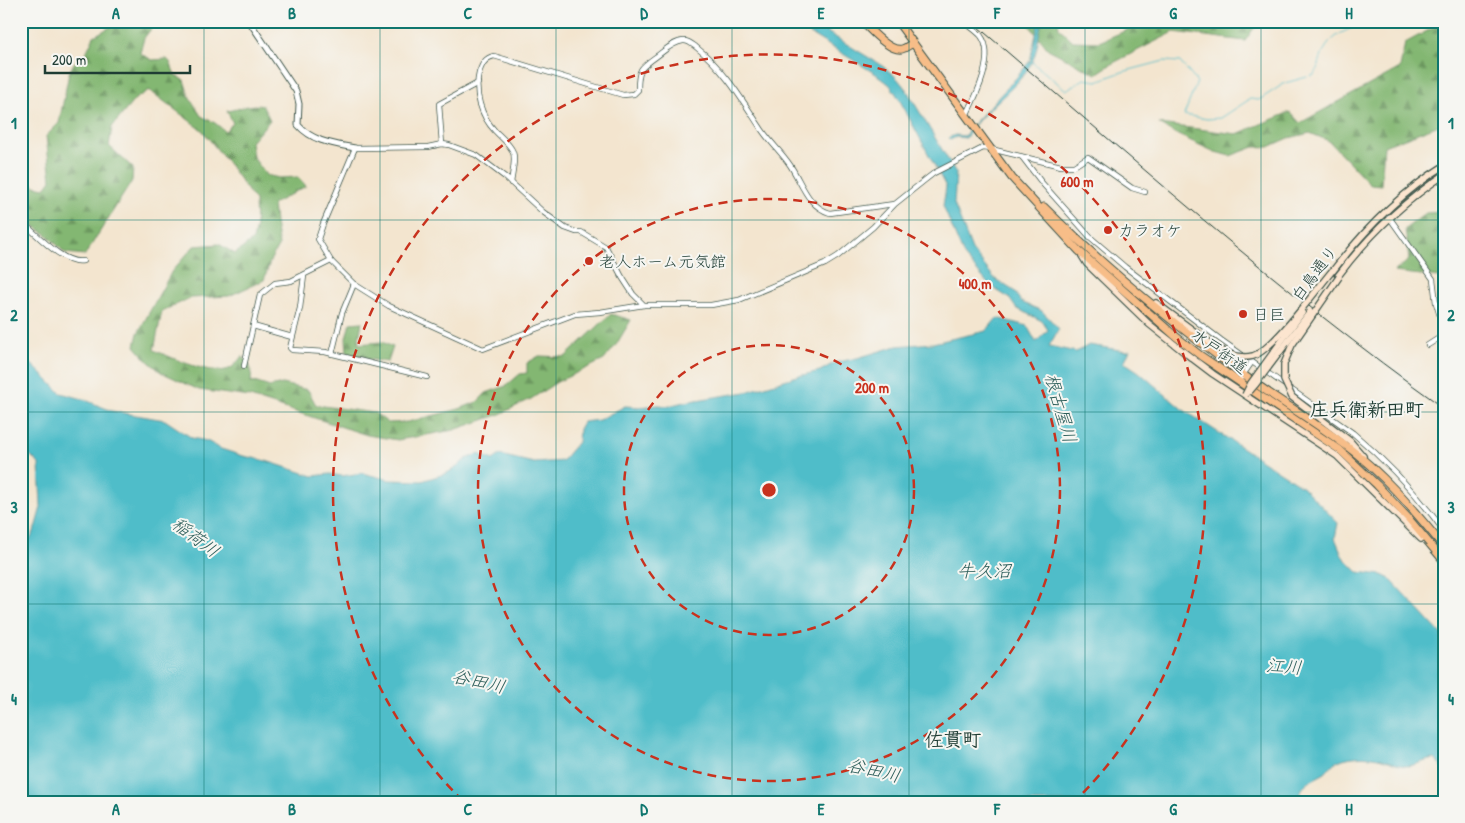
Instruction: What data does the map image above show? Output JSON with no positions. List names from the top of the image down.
{
  "streets": {
    "highway": ["水戸街道"],
    "main road": ["白鳥通り"]
  },
  "districts": ["庄兵衛新田町", "佐貫町"],
  "water": [
    "根古屋川",
    "稲荷川",
    "牛久沼",
    "江川",
    "谷田川"
  ],
  "places": ["カラオケ", "老人ホーム元気館", "日巨"],
  "scale_bar": "200 m",
  "grid": {
    "columns": [
      "A",
      "B",
      "C",
      "D",
      "E",
      "F",
      "G",
      "H"
    ],
    "rows": [
      "1",
      "2",
      "3",
      "4"
    ]
  },
  "rings": ["600 m", "400 m", "200 m"]
}
